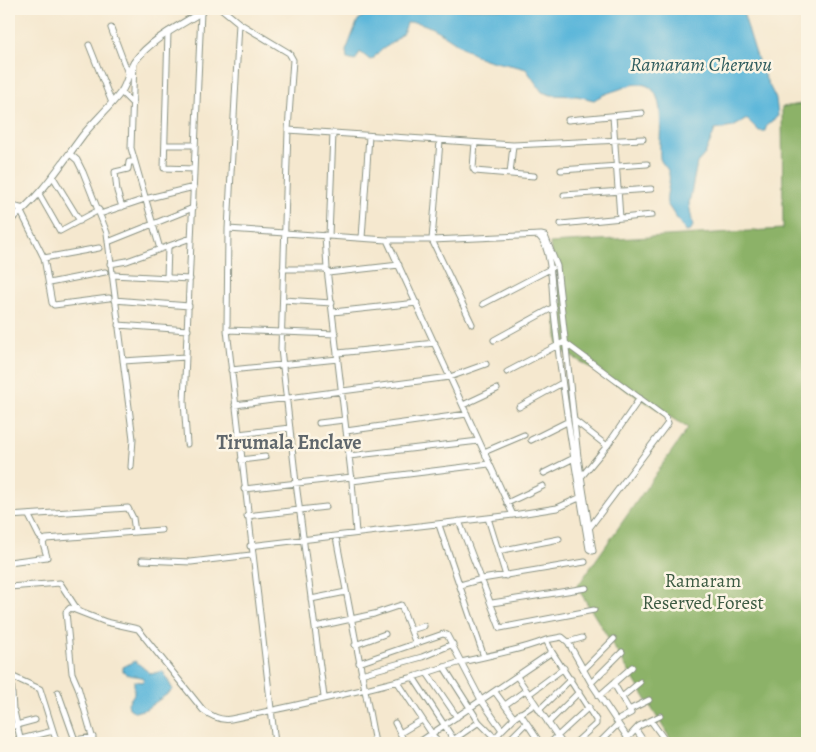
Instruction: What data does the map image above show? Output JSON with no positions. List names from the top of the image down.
{
  "districts": ["Tirumala Enclave"],
  "water": ["Ramaram Cheruvu"],
  "parks": ["Ramaram Reserved Forest"]
}
